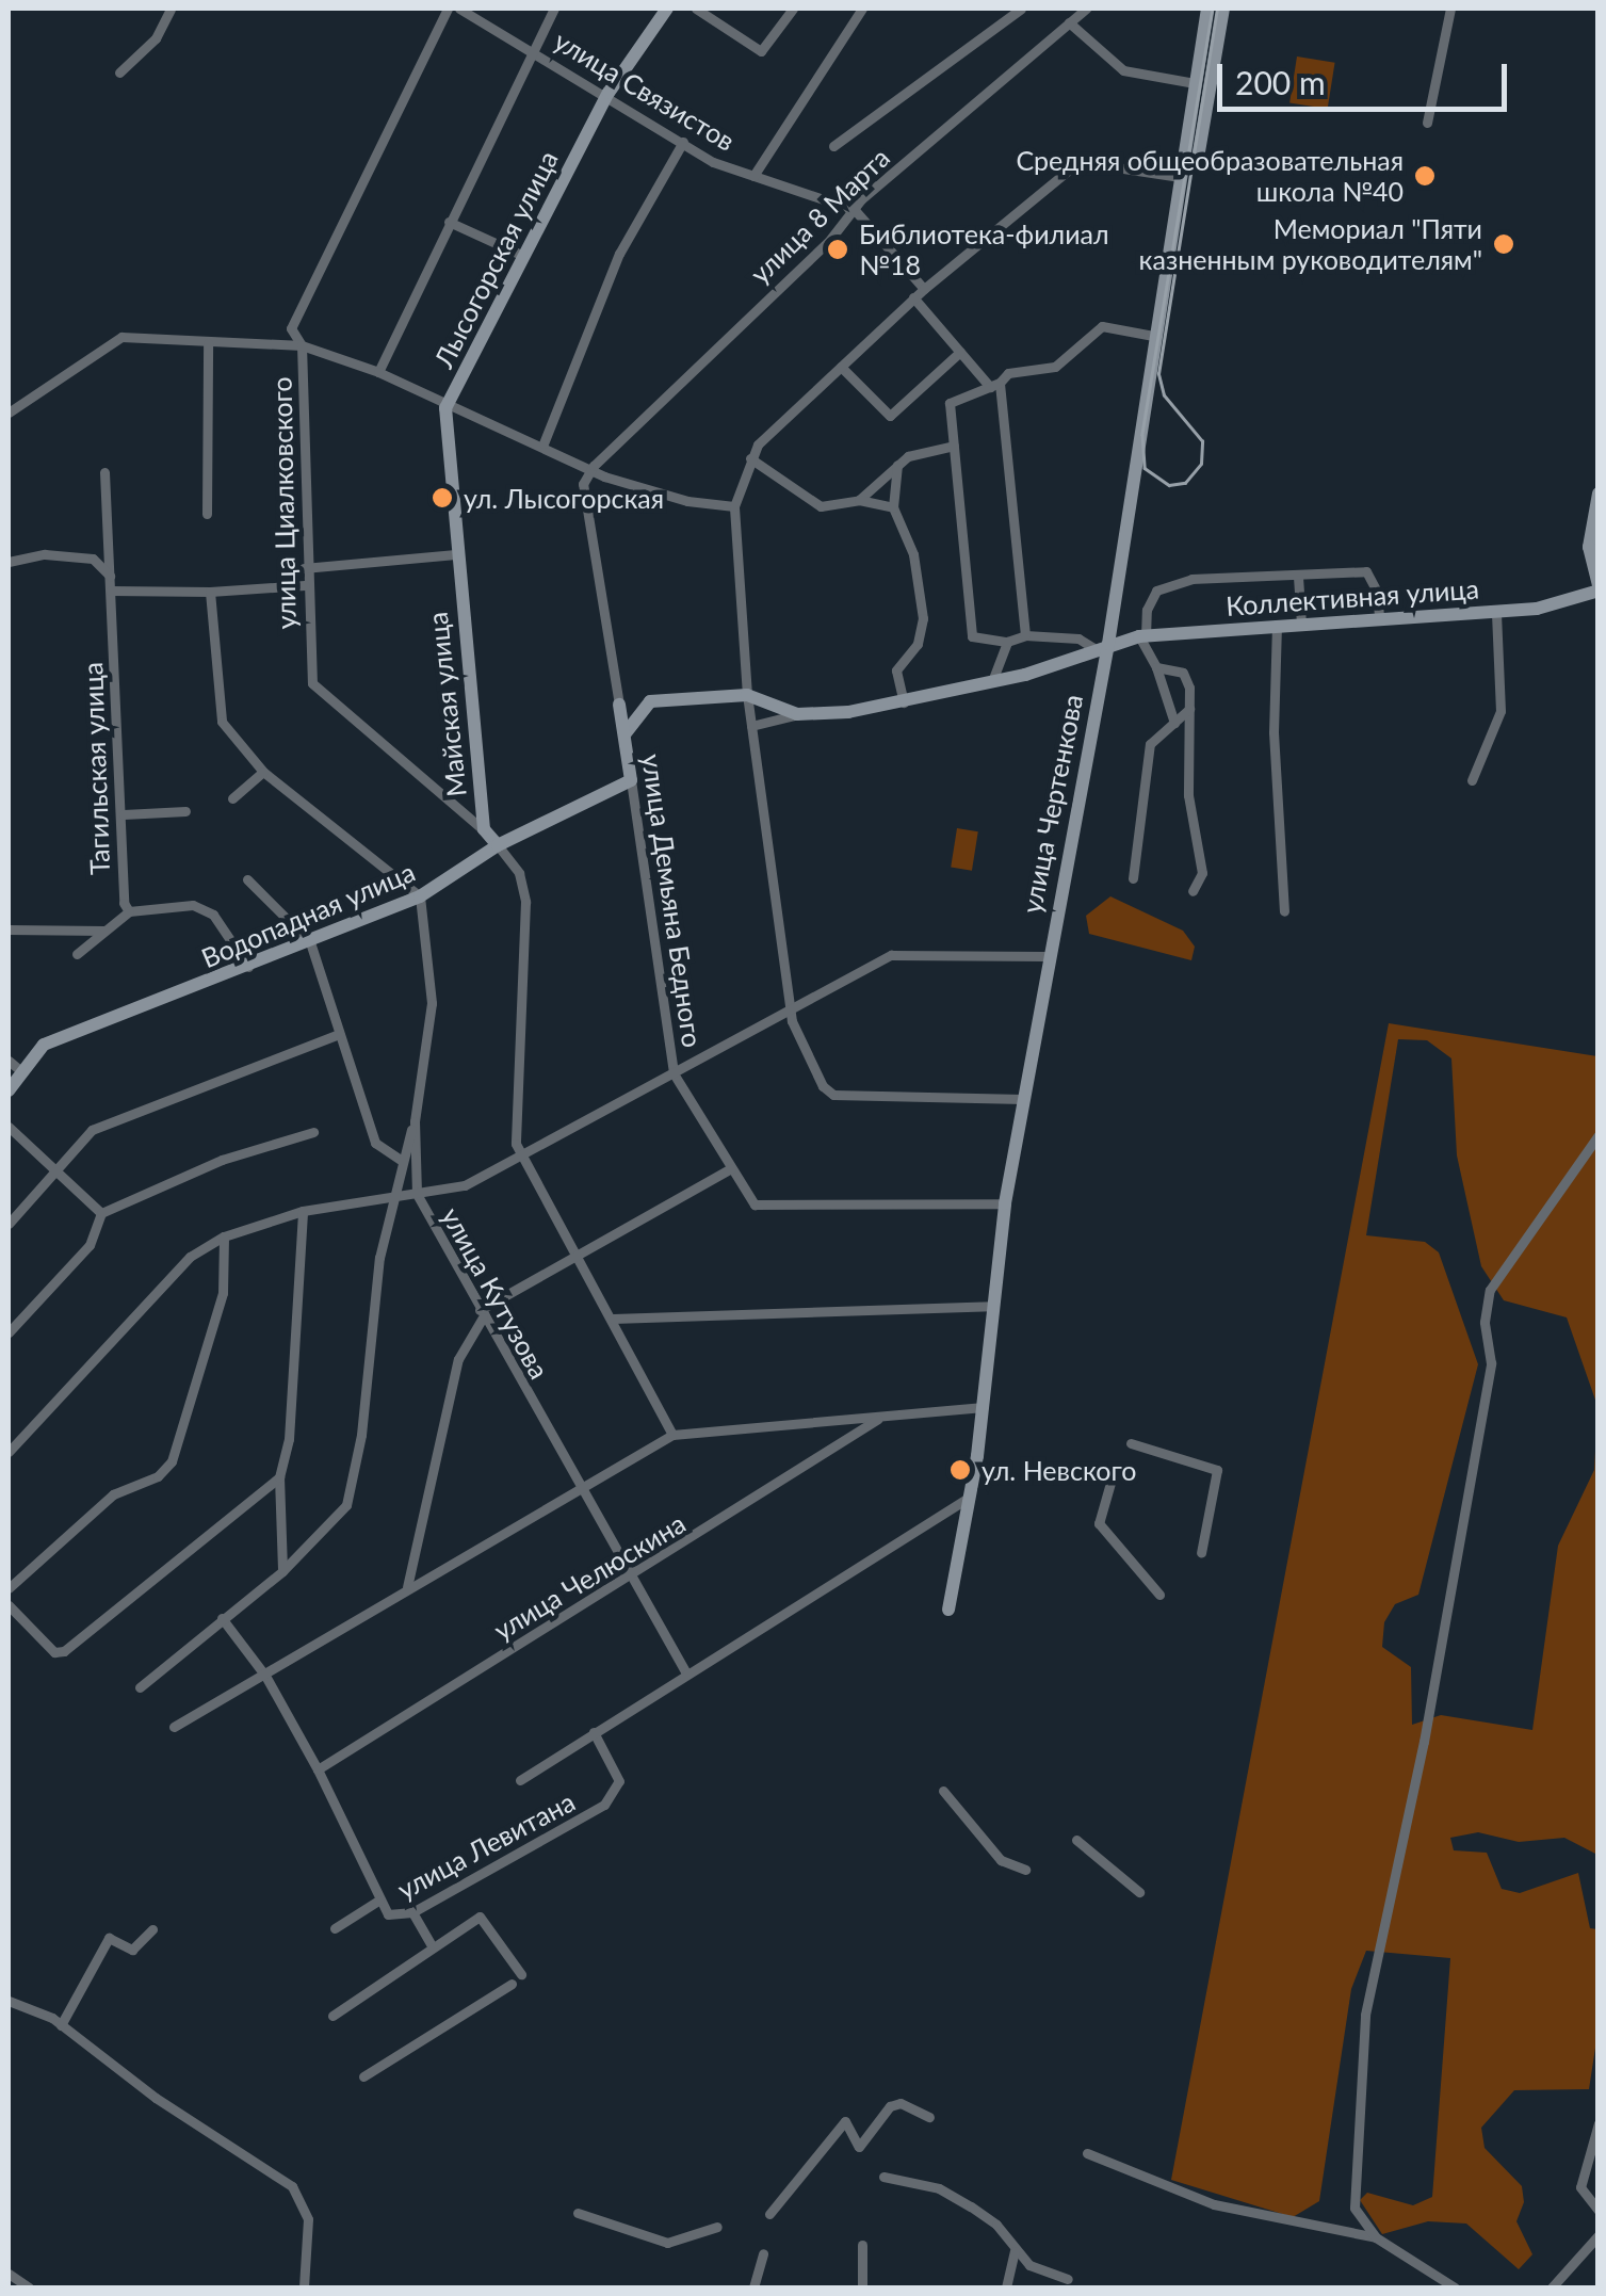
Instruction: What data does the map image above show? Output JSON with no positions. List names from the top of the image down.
{
  "streets": {
    "street": [
      "улица Связистов",
      "улица 8 Марта",
      "Лысогорская улица",
      "улица Циалковского",
      "Коллективная улица",
      "Майская улица",
      "Тагильская улица",
      "улица Чертенкова",
      "улица Демьяна Бедного",
      "Водопадная улица",
      "улица Кутузова",
      "улица Челюскина",
      "улица Левитана"
    ]
  },
  "crossings": [
    ["улица Связистов", "улица 8 Марта"],
    ["улица Связистов", "Лысогорская улица"],
    ["улица 8 Марта", "улица Демьяна Бедного"],
    ["Лысогорская улица", "Майская улица"],
    ["улица Циалковского", "Майская улица"],
    ["Коллективная улица", "улица Чертенкова"],
    ["Майская улица", "Водопадная улица"],
    ["Тагильская улица", "Водопадная улица"],
    ["улица Чертенкова", "улица Демьяна Бедного"],
    ["улица Чертенкова", "улица Левитана"],
    ["улица Демьяна Бедного", "Водопадная улица"],
    ["Водопадная улица", "улица Кутузова"],
    ["улица Кутузова", "улица Челюскина"],
    ["улица Кутузова", "улица Левитана"],
    ["улица Челюскина", "улица Левитана"]
  ],
  "places": [
    "Средняя общеобразовательная школа №40",
    "Мемориал \"Пяти казненным руководителям\"",
    "Библиотека-филиал №18",
    "ул. Лысогорская",
    "ул. Невского"
  ],
  "scale_bar": "200 m"
}
